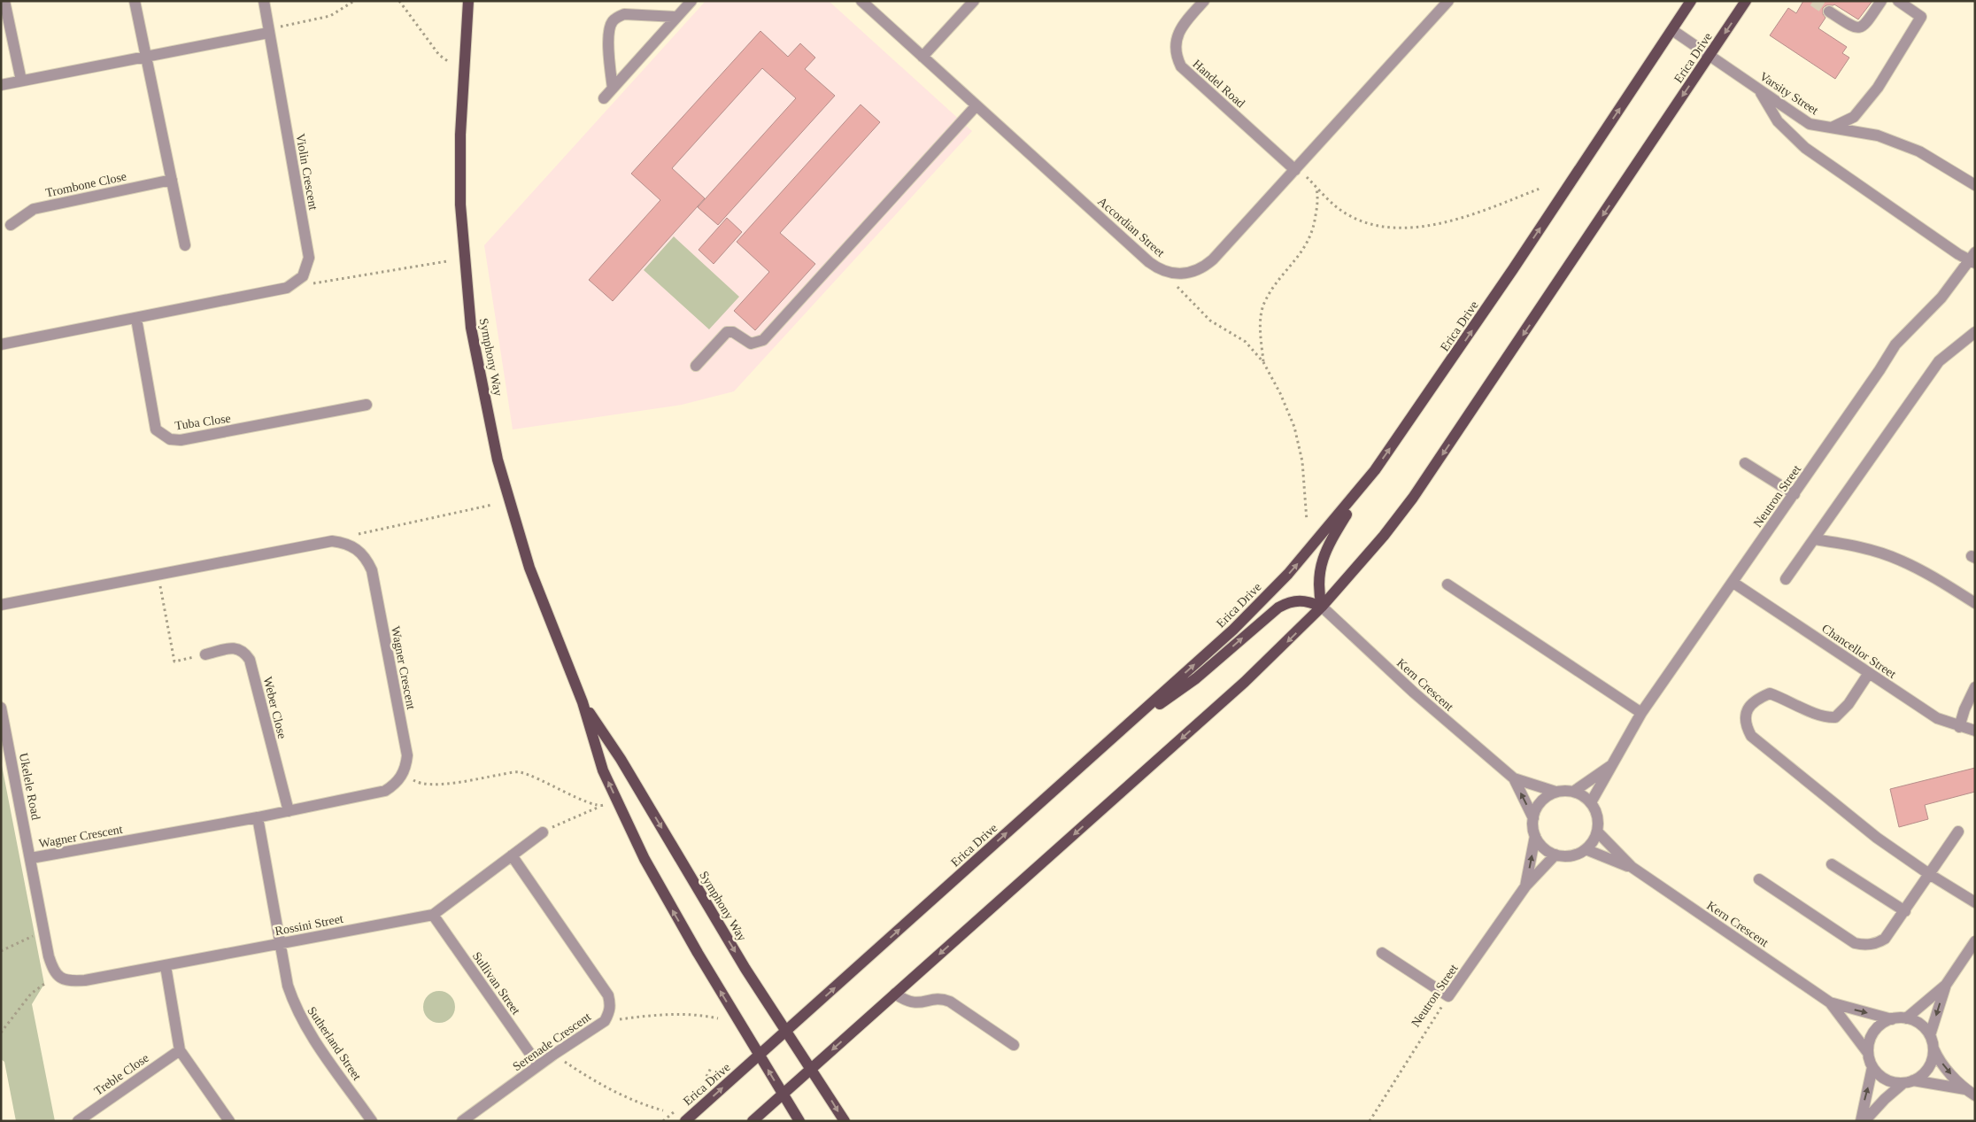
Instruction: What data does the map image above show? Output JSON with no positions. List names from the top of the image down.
{
  "streets": {
    "main road": ["Erica Drive", "Symphony Way"],
    "street": [
      "Handel Road",
      "Varsity Street",
      "Violin Crescent",
      "Trombone Close",
      "Accordian Street",
      "Tuba Close",
      "Neutron Street",
      "Chancellor Street",
      "Wagner Crescent",
      "Kern Crescent",
      "Weber Close",
      "Ukelele Road",
      "Rossini Street",
      "Sullivan Street",
      "Serenade Crescent",
      "Sutherland Street",
      "Treble Close"
    ]
  },
  "crossings": [
    ["Erica Drive", "Varsity Street"],
    ["Erica Drive", "Symphony Way"],
    ["Erica Drive", "Kern Crescent"],
    ["Handel Road", "Accordian Street"],
    ["Violin Crescent", "Tuba Close"],
    ["Neutron Street", "Chancellor Street"],
    ["Neutron Street", "Kern Crescent"],
    ["Wagner Crescent", "Weber Close"],
    ["Wagner Crescent", "Ukelele Road"],
    ["Wagner Crescent", "Sutherland Street"],
    ["Ukelele Road", "Rossini Street"],
    ["Rossini Street", "Sullivan Street"],
    ["Rossini Street", "Serenade Crescent"],
    ["Rossini Street", "Sutherland Street"],
    ["Sullivan Street", "Serenade Crescent"]
  ]
}
